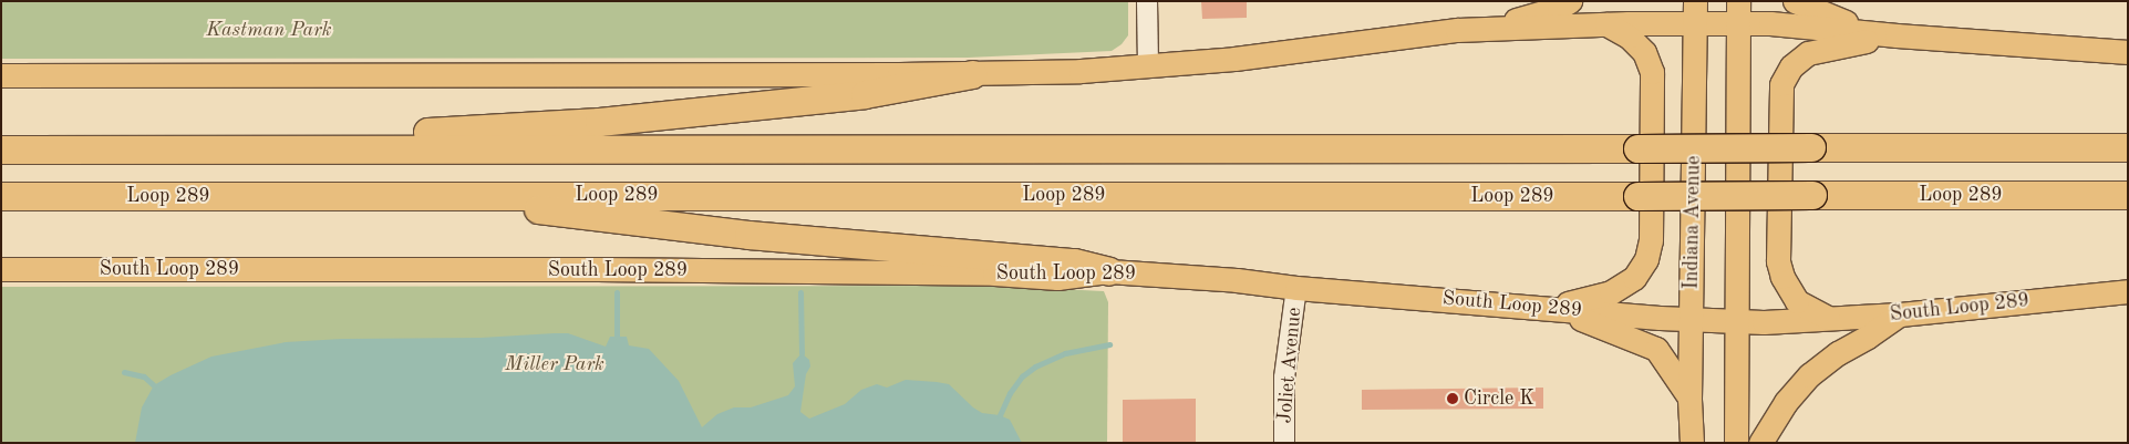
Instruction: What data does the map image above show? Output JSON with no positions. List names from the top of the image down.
{
  "streets": {
    "highway": ["Loop 289"],
    "main road": ["Indiana Avenue", "South Loop 289"],
    "street": ["Joliet Avenue"]
  },
  "crossings": [
    ["Indiana Avenue", "South Loop 289"],
    ["South Loop 289", "Joliet Avenue"]
  ],
  "parks": ["Kastman Park", "Miller Park"],
  "places": ["Circle K"]
}
